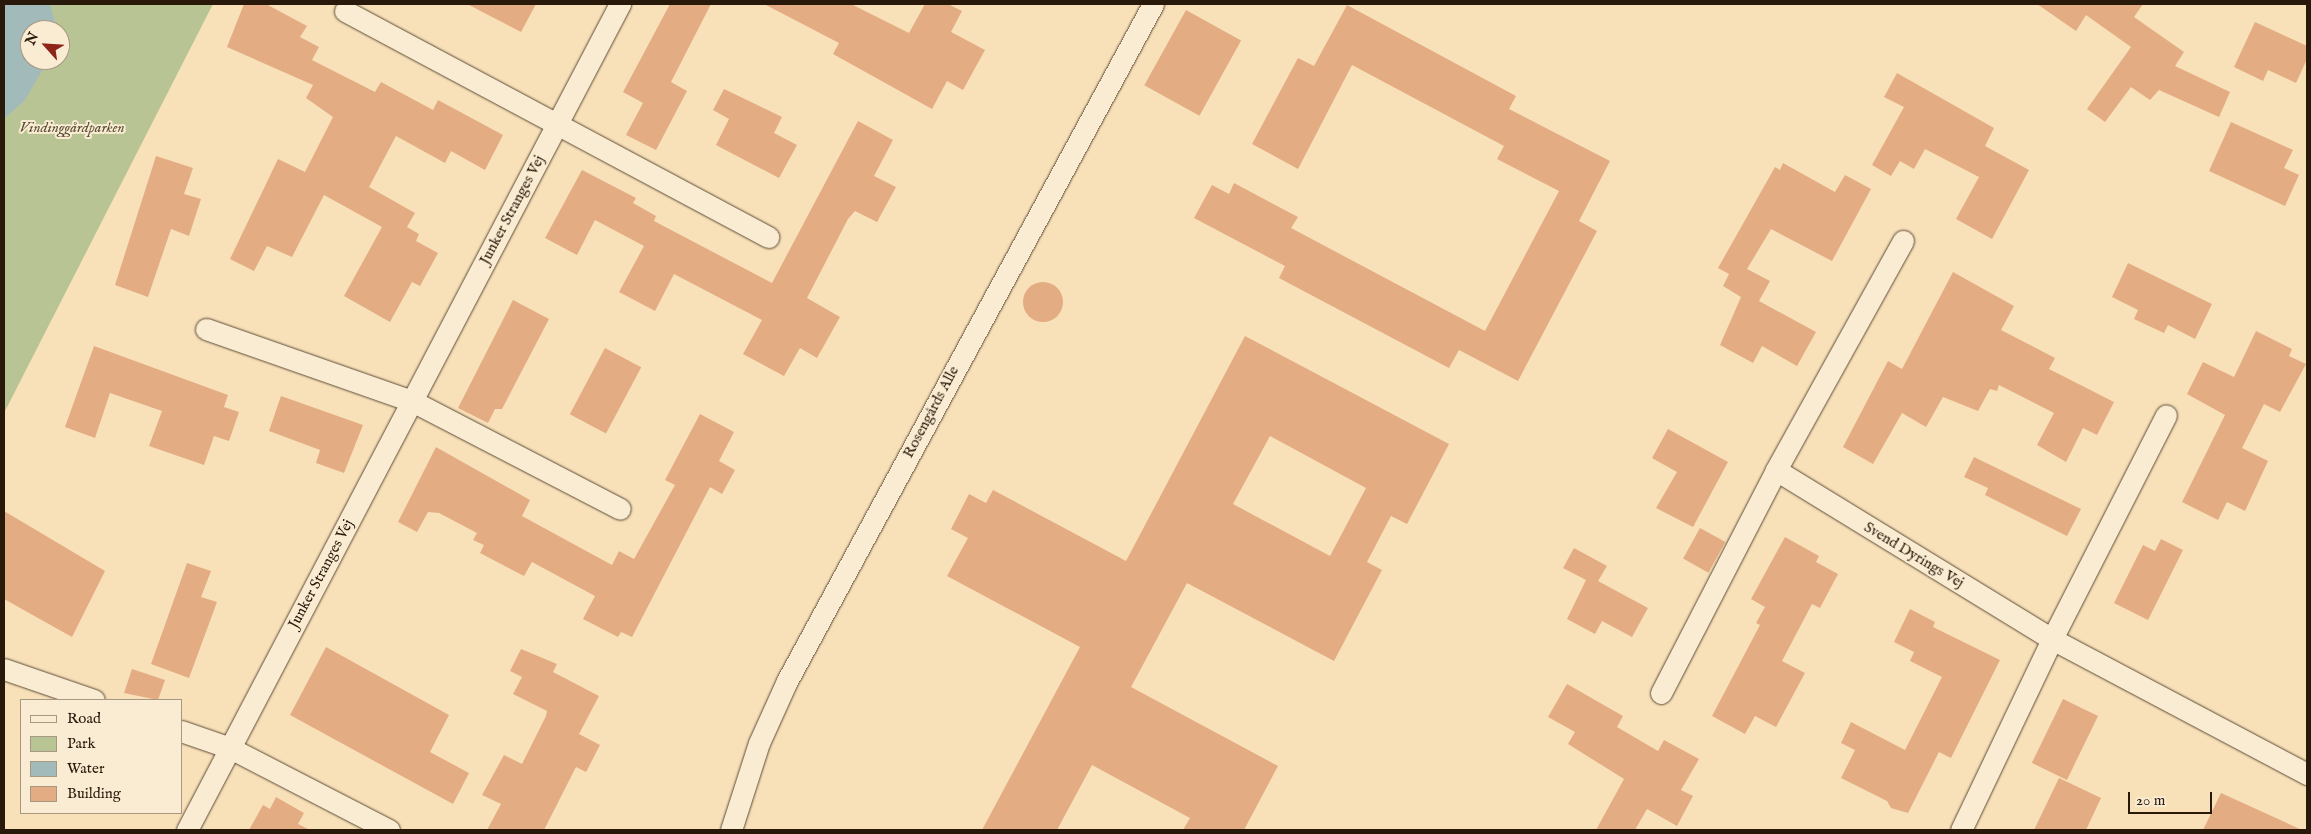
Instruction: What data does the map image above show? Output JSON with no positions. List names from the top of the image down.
{
  "streets": {
    "street": ["Junker Stranges Vej", "Rosengårds Alle", "Svend Dyrings Vej"]
  },
  "parks": ["Vindinggårdparken"],
  "legend": [
    "Road",
    "Park",
    "Water",
    "Building"
  ],
  "scale_bar": "20 m",
  "north": "top left"
}
